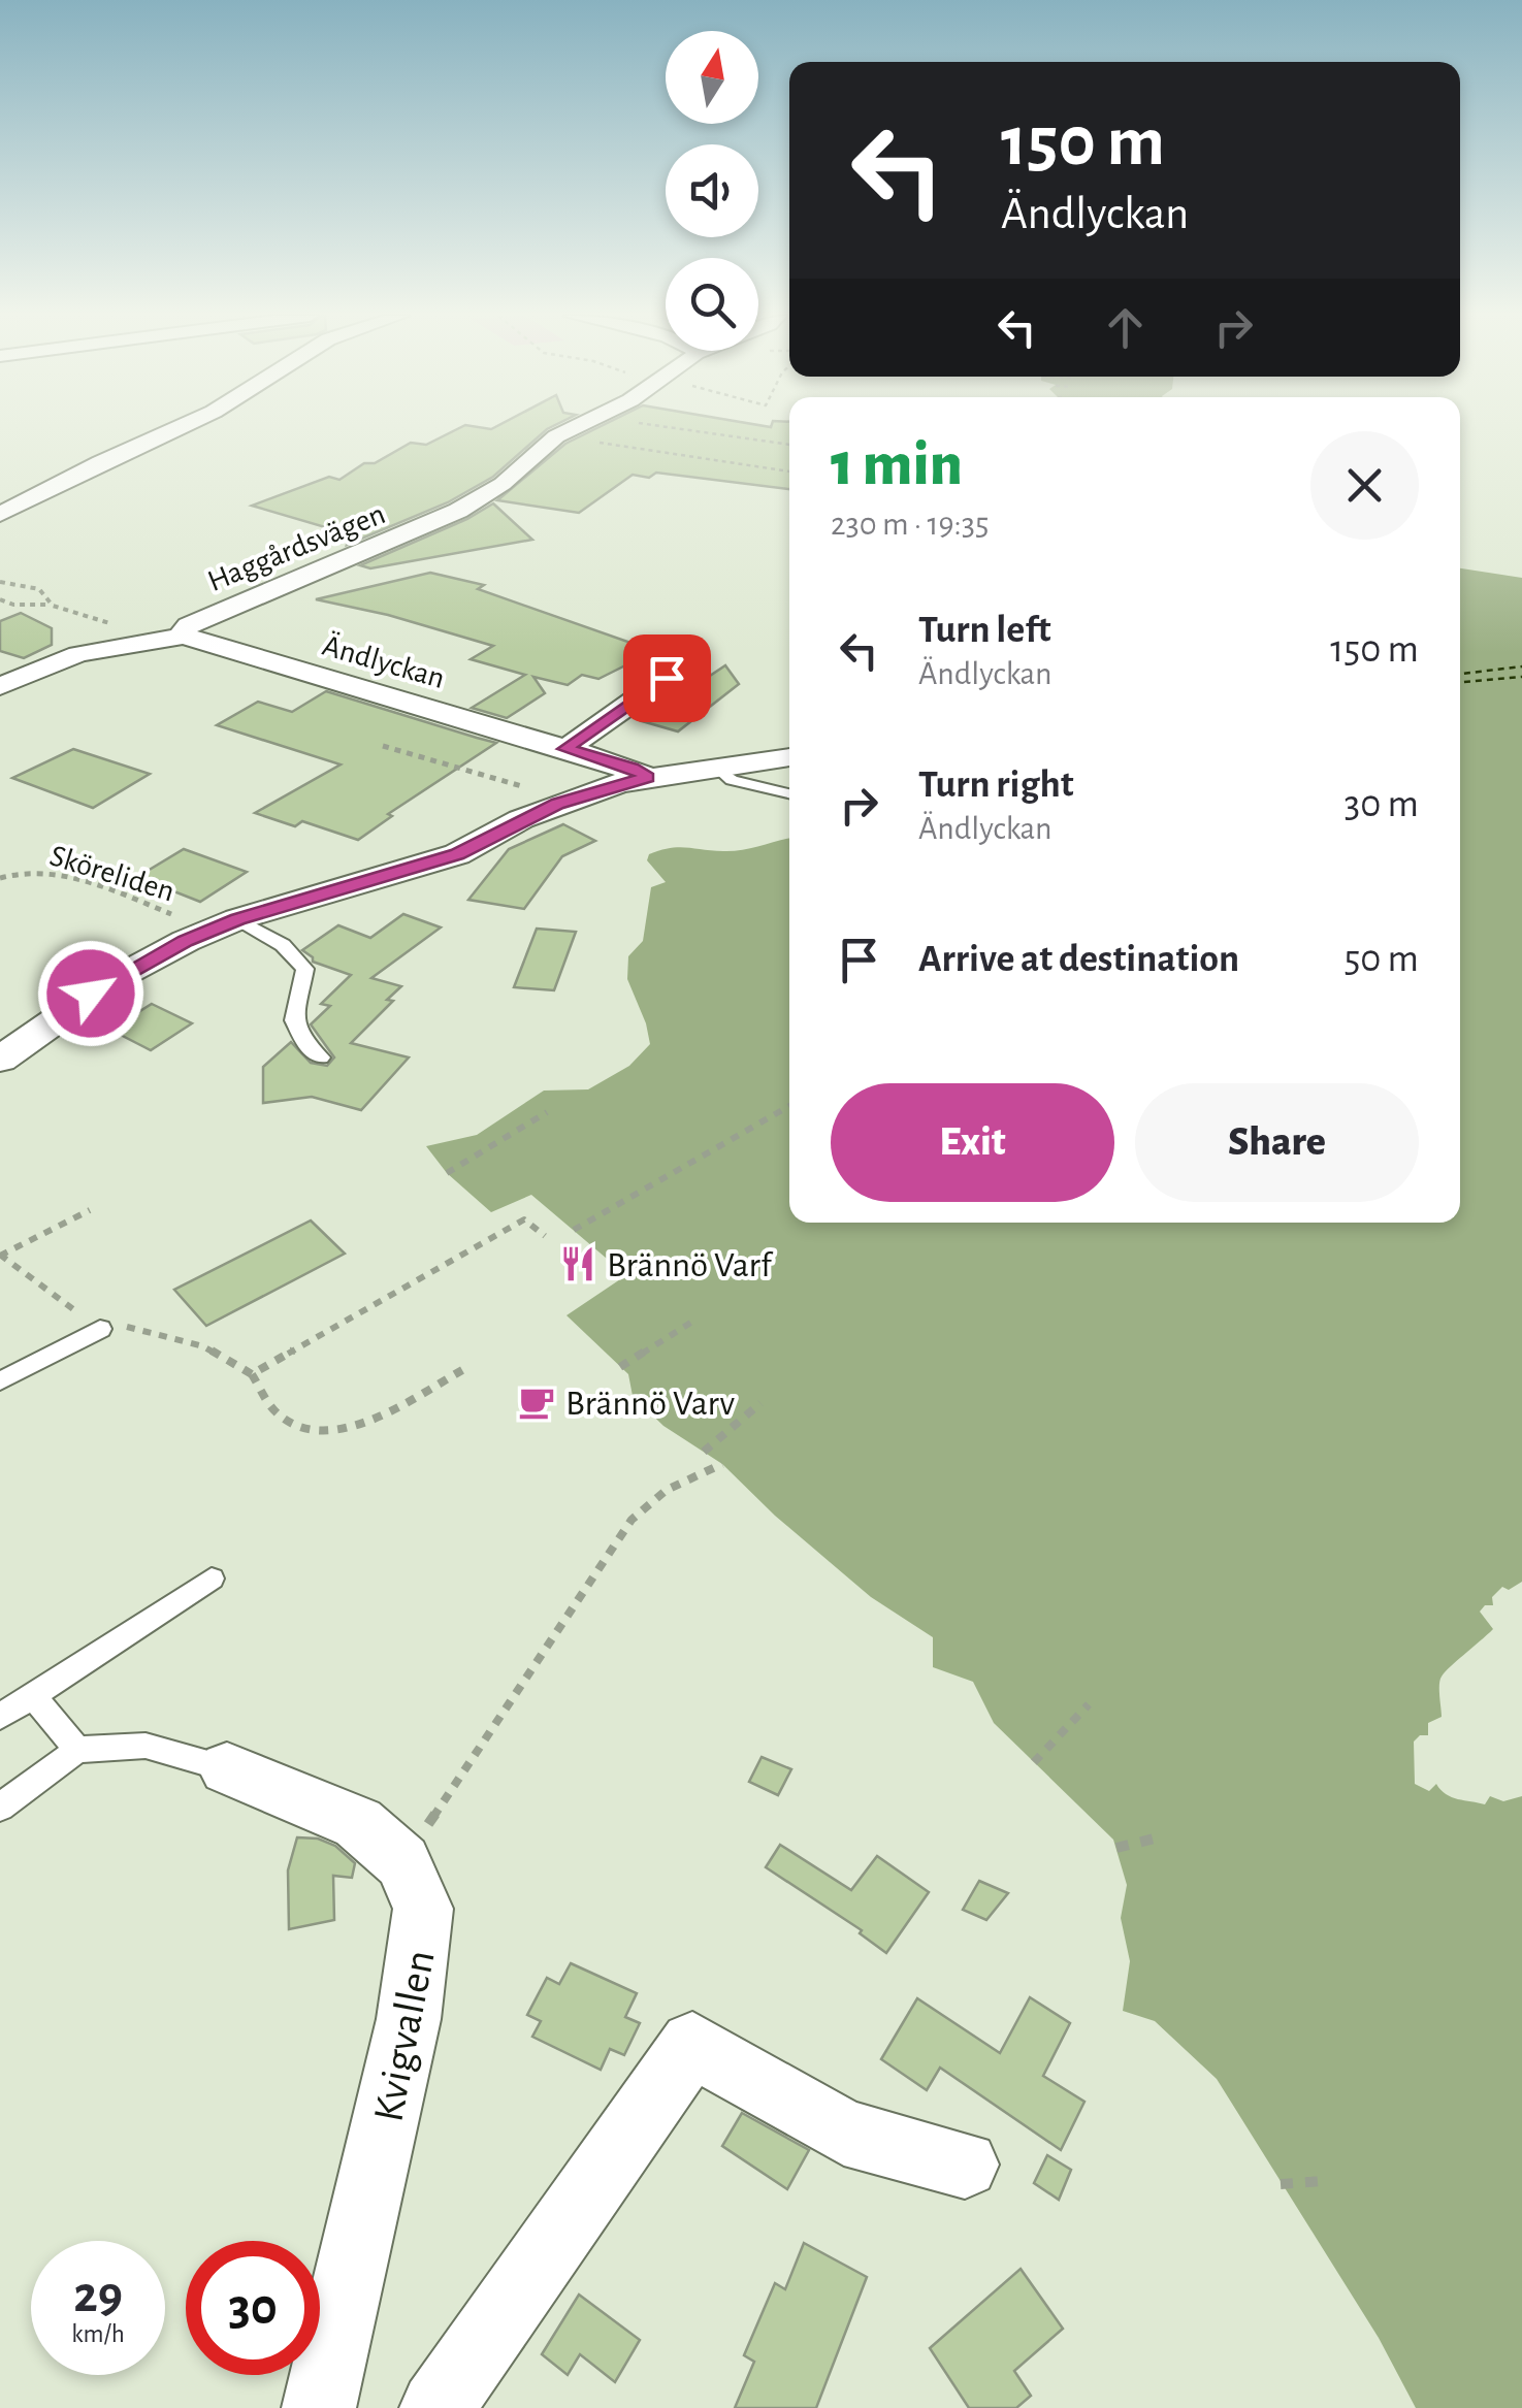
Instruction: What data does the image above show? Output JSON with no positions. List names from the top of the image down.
{
  "streets": {
    "street": ["Haggårdsvägen", "Ändlyckan", "Kvigvallen"],
    "path": ["Sköreliden"]
  },
  "crossings": [
    ["Haggårdsvägen", "Ändlyckan"]
  ],
  "places": {
    "restaurant": ["Brännö Varf"],
    "cafe": ["Brännö Varv"]
  },
  "north": "top",
  "page": {
    "turn": ["150 m", "Ändlyckan"],
    "heading": ["1 min", "230 m · 19:35"],
    "list": [
      {
        "name": "Turn left",
        "note": "Ändlyckan",
        "value": "150 m"
      },
      {
        "name": "Turn right",
        "note": "Ändlyckan",
        "value": "30 m"
      },
      {
        "name": "Arrive at destination",
        "value": "50 m"
      }
    ],
    "buttons": ["Exit", "Share"],
    "speed": "29 km/h",
    "limit": "30"
  }
}
